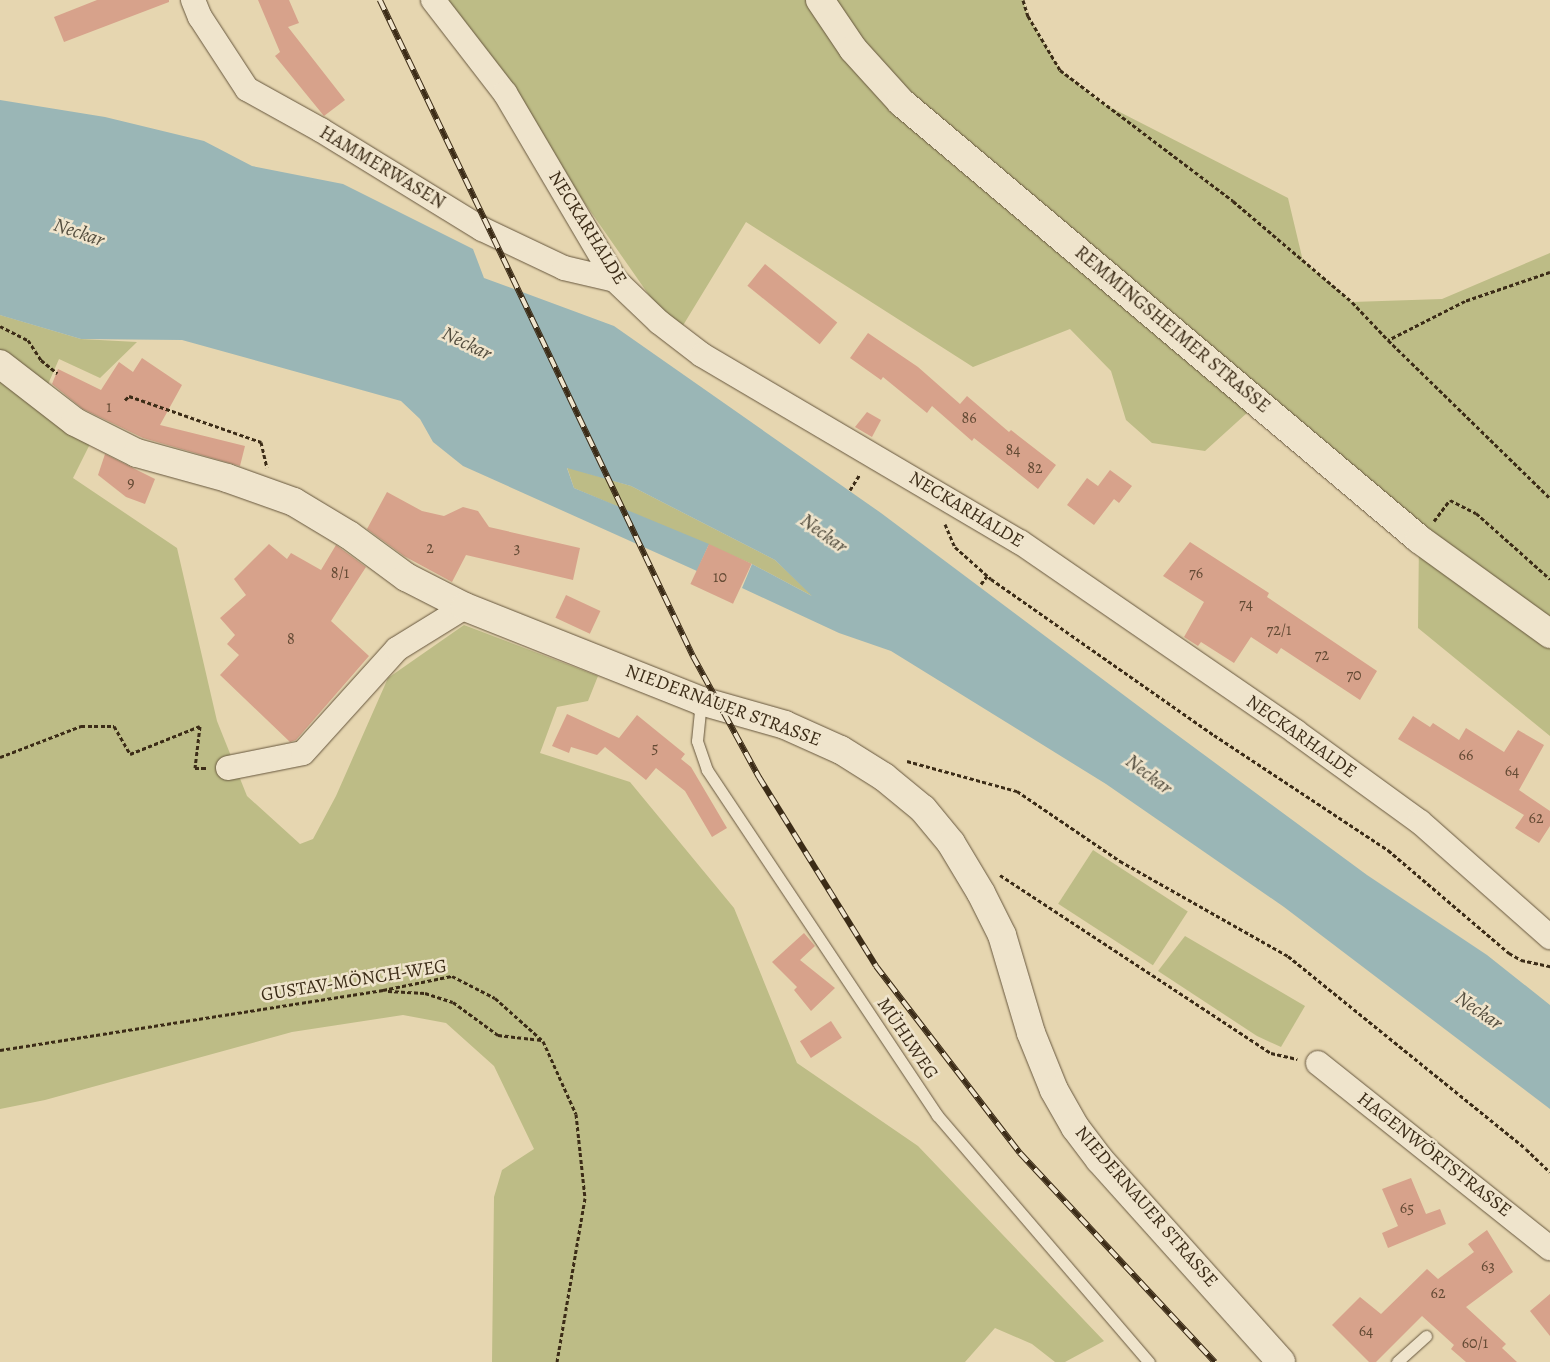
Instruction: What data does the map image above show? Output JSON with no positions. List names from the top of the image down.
{
  "streets": {
    "main road": ["REMMINGSHEIMER STRASSE", "NIEDERNAUER STRASSE"],
    "street": ["HAMMERWASEN", "NECKARHALDE", "HAGENWÖRTSTRASSE"],
    "lane": ["MÜHLWEG"],
    "path": ["GUSTAV-MÖNCH-WEG"]
  },
  "crossings": [
    ["HAMMERWASEN", "NECKARHALDE"],
    ["NIEDERNAUER STRASSE", "MÜHLWEG"]
  ],
  "water": ["Neckar"],
  "house_numbers": [
    "1",
    "86",
    "84",
    "82",
    "9",
    "2",
    "3",
    "8/1",
    "76",
    "10",
    "74",
    "72/1",
    "8",
    "72",
    "70",
    "5",
    "66",
    "64",
    "62",
    "65",
    "63",
    "62",
    "64",
    "60/1"
  ]
}
